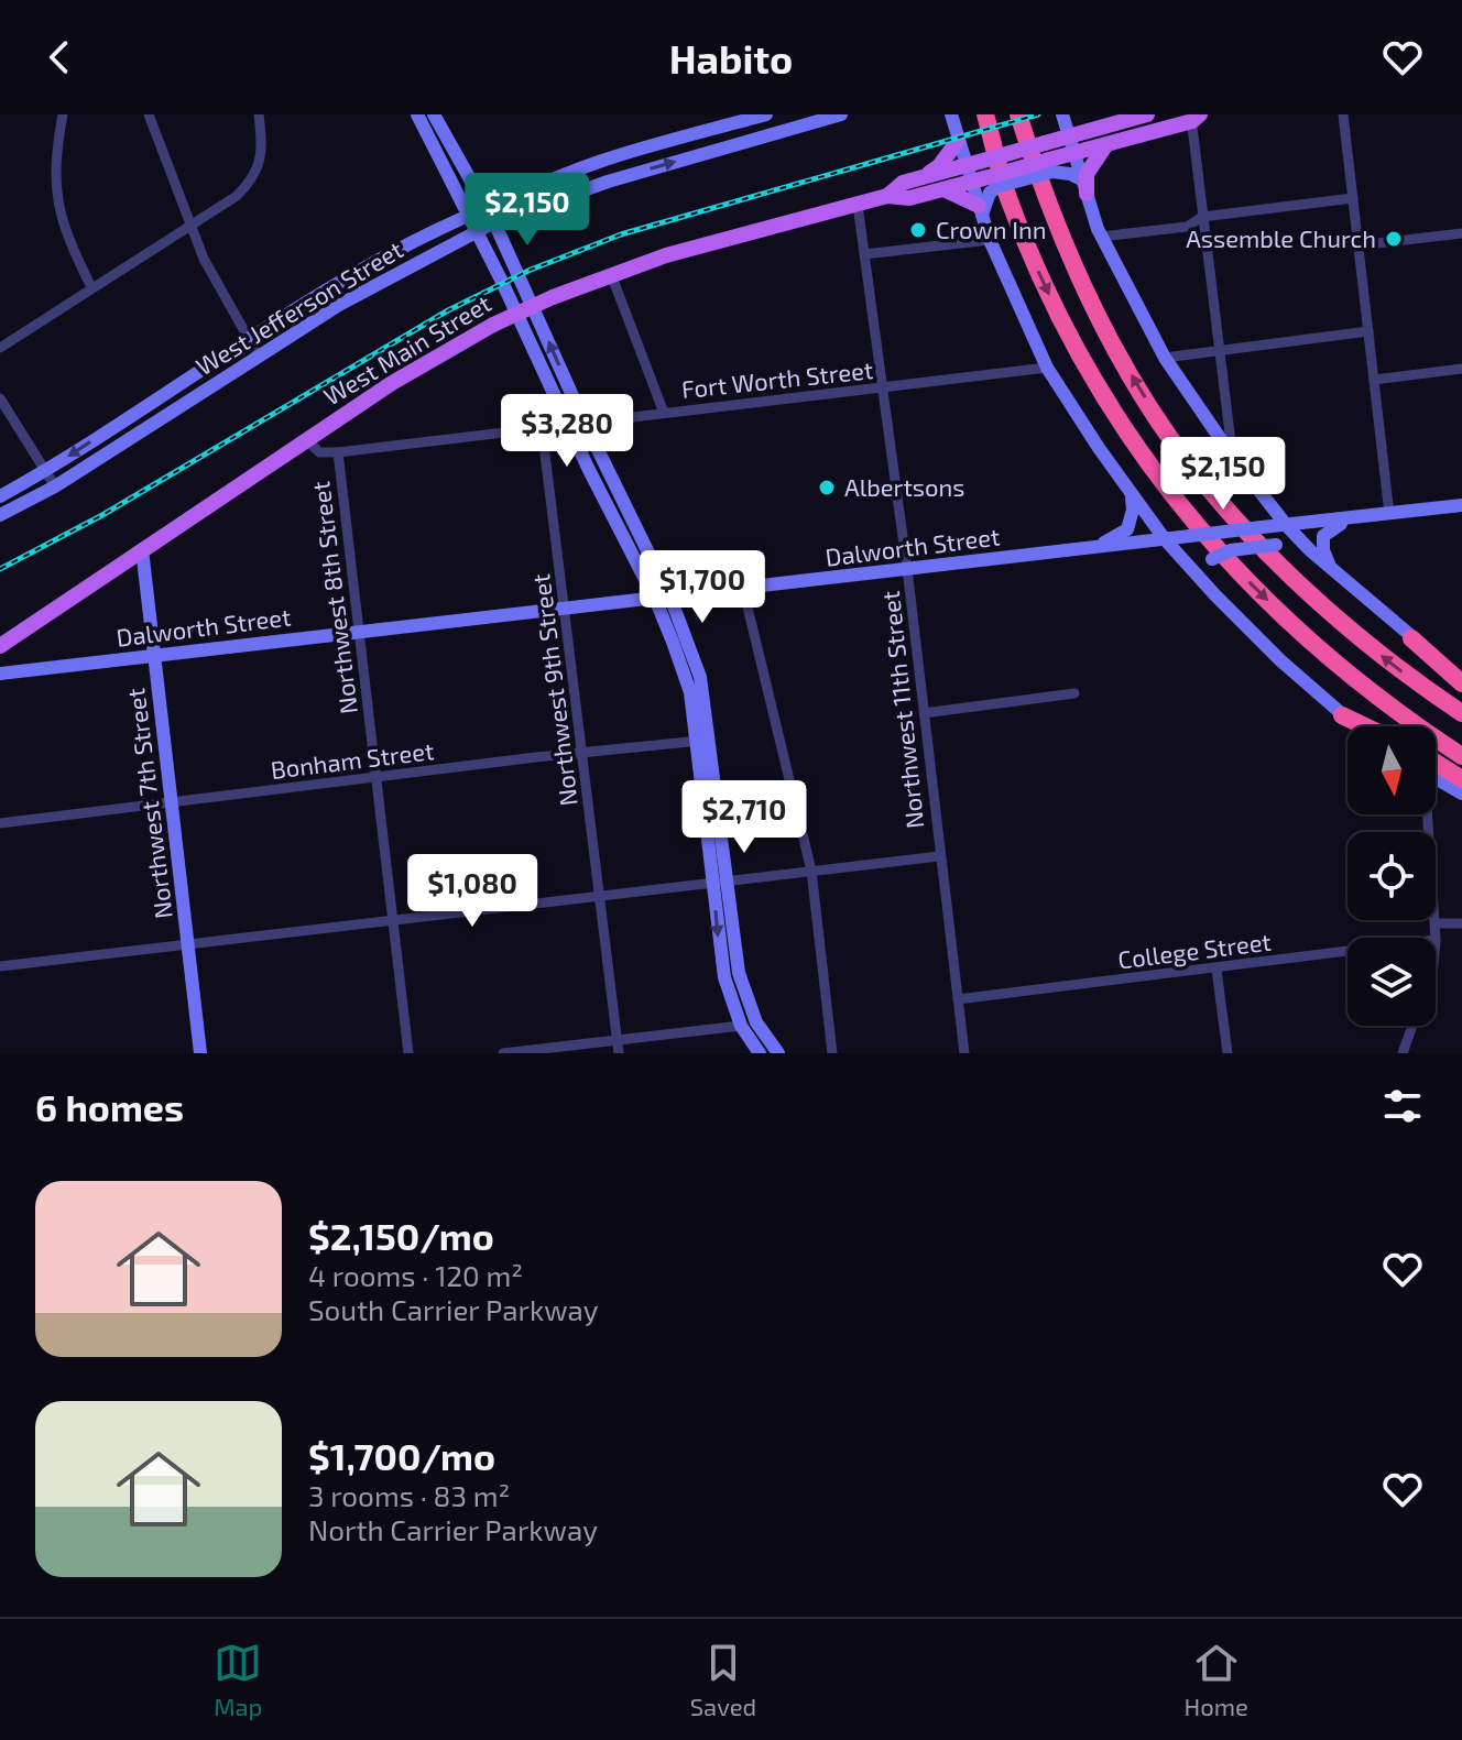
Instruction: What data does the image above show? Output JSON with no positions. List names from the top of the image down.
{
  "streets": {
    "main road": [
      "West Jefferson Street",
      "West Main Street",
      "Dalworth Street",
      "Northwest 7th Street"
    ],
    "street": [
      "Fort Worth Street",
      "Northwest 8th Street",
      "Northwest 9th Street",
      "Northwest 11th Street",
      "Bonham Street",
      "College Street"
    ]
  },
  "crossings": [
    ["West Main Street", "Fort Worth Street"],
    ["West Main Street", "Northwest 11th Street"],
    ["West Main Street", "Northwest 7th Street"],
    ["Fort Worth Street", "Northwest 8th Street"],
    ["Fort Worth Street", "Northwest 9th Street"],
    ["Fort Worth Street", "Northwest 11th Street"],
    ["Dalworth Street", "Northwest 8th Street"],
    ["Dalworth Street", "Northwest 9th Street"],
    ["Dalworth Street", "Northwest 11th Street"],
    ["Dalworth Street", "Northwest 7th Street"],
    ["Northwest 8th Street", "Bonham Street"],
    ["Northwest 9th Street", "Bonham Street"],
    ["Northwest 11th Street", "College Street"],
    ["Bonham Street", "Northwest 7th Street"]
  ],
  "places": ["Crown Inn", "Assemble Church", "Albertsons"],
  "north": "bottom",
  "page": {
    "header": "Habito",
    "price": [
      "$2,150",
      "$3,280",
      "$2,150",
      "$1,700",
      "$2,710",
      "$1,080"
    ],
    "heading": "6 homes",
    "list": [
      {
        "name": "$2,150/mo",
        "note": "4 rooms · 120 m² · South Carrier Parkway"
      },
      {
        "name": "$1,700/mo",
        "note": "3 rooms · 83 m² · North Carrier Parkway"
      }
    ],
    "tabs": ["Map", "Saved", "Home"]
  }
}
